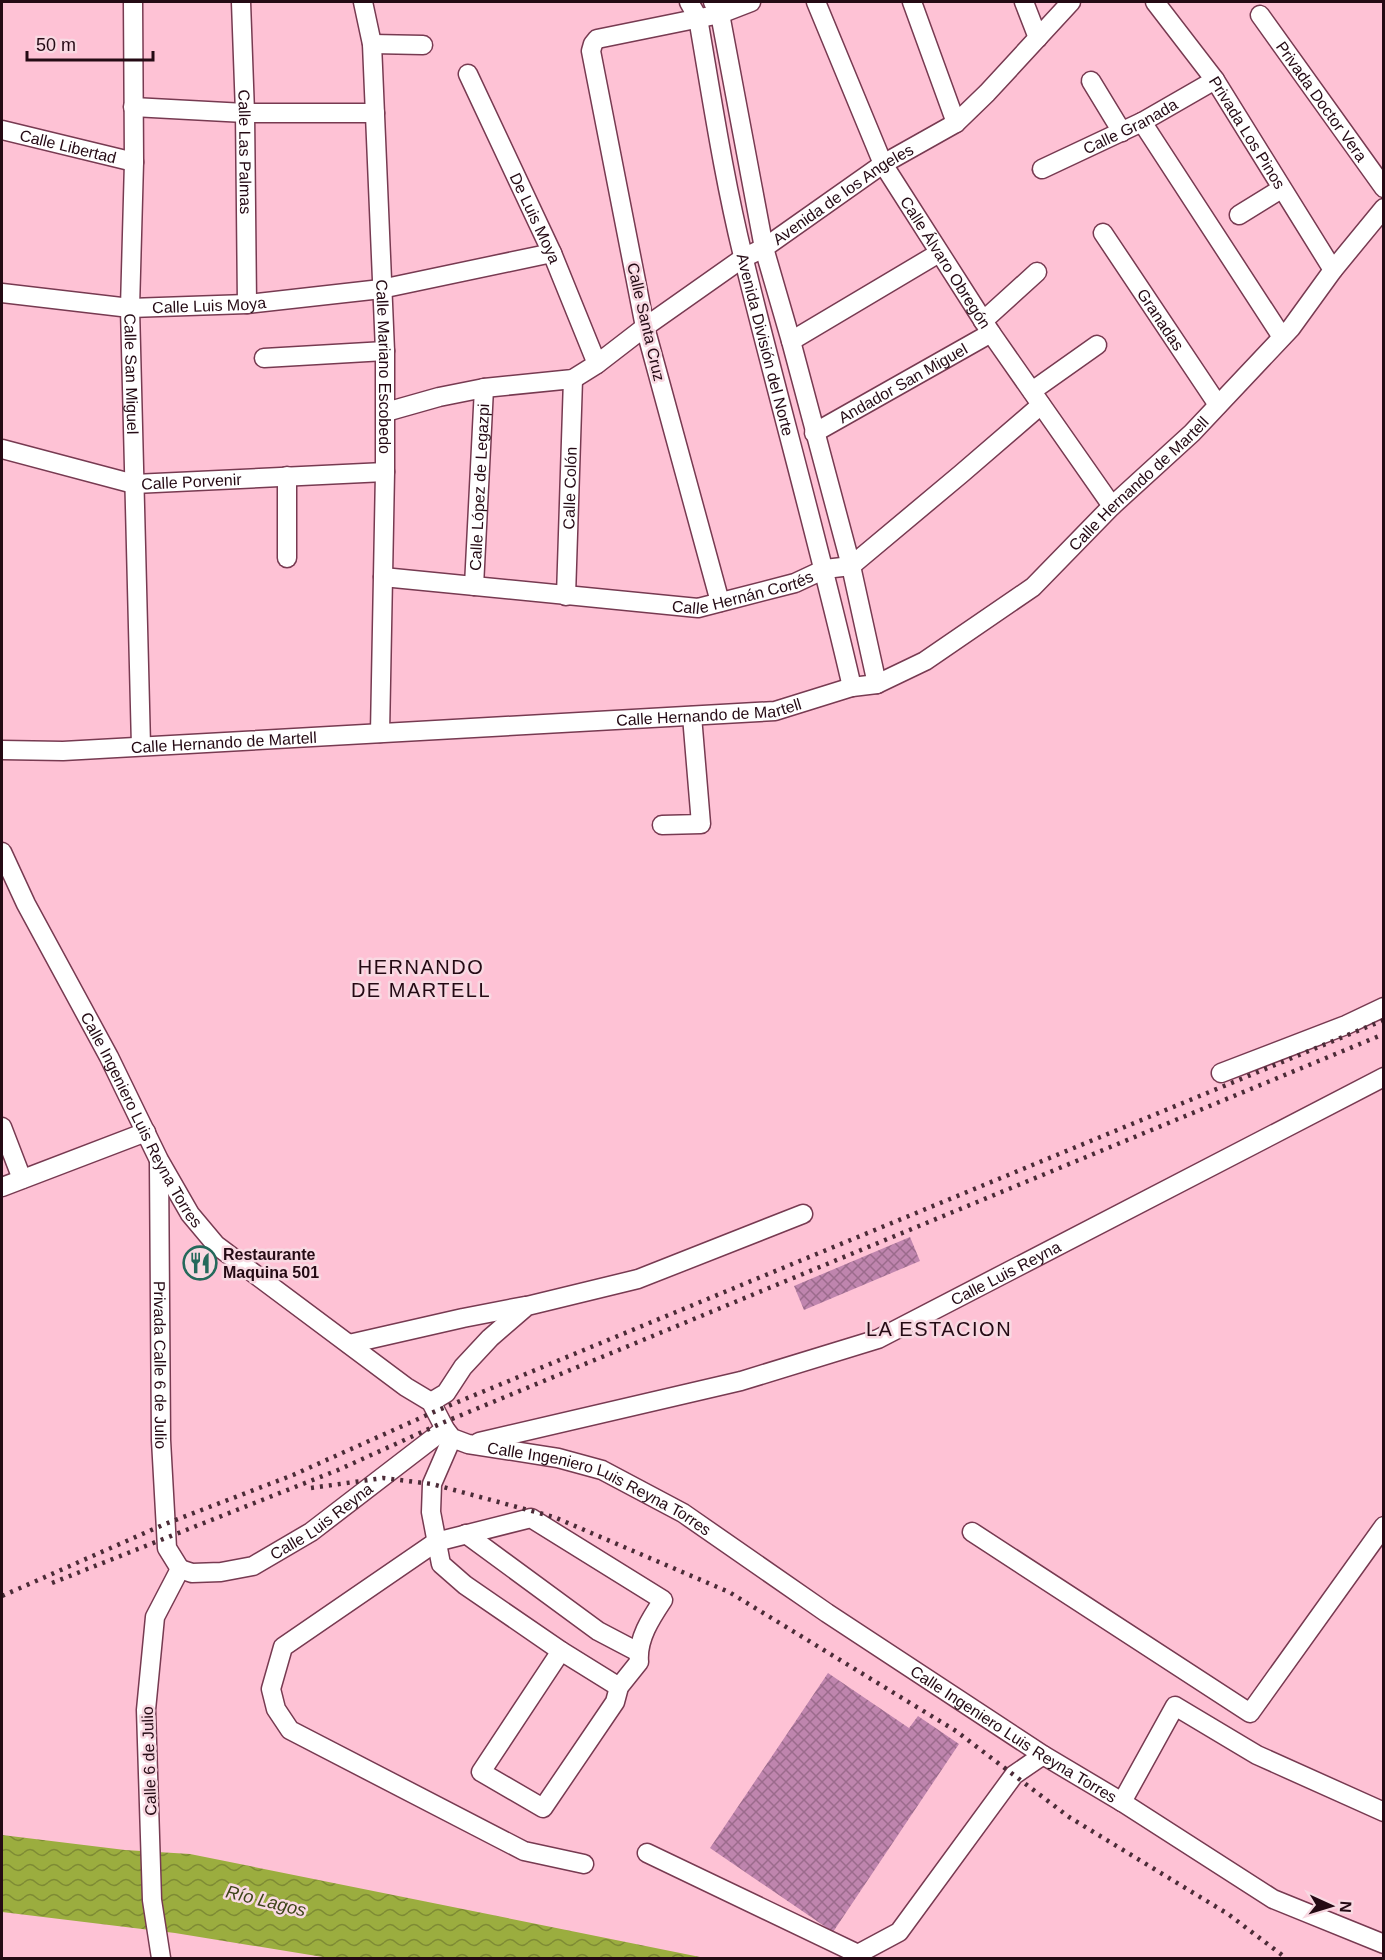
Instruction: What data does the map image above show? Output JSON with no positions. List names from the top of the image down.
{
  "streets": {
    "street": [
      "Privada Doctor Vera",
      "Calle Granada",
      "Privada Los Pinos",
      "Calle Libertad",
      "Calle Las Palmas",
      "Avenida de los Angeles",
      "De Luis Moya",
      "Calle Álvaro Obregón",
      "Calle Luis Moya",
      "Granadas",
      "Calle Santa Cruz",
      "Avenida División del Norte",
      "Calle Mariano Escobedo",
      "Calle San Miguel",
      "Andador San Miguel",
      "Calle Porvenir",
      "Calle Hernando de Martell",
      "Calle López de Legazpi",
      "Calle Colón",
      "Calle Hernán Cortés",
      "Calle Ingeniero Luis Reyna Torres",
      "Calle Luis Reyna",
      "Privada Calle 6 de Julio",
      "Calle 6 de Julio"
    ]
  },
  "crossings": [
    ["Calle Granada", "Privada Los Pinos"],
    ["Privada Los Pinos", "Calle Hernando de Martell"],
    ["Calle Libertad", "Calle San Miguel"],
    ["Calle Las Palmas", "Calle Luis Moya"],
    ["Avenida de los Angeles", "De Luis Moya"],
    ["Avenida de los Angeles", "Calle Álvaro Obregón"],
    ["Avenida de los Angeles", "Calle Santa Cruz"],
    ["Avenida de los Angeles", "Avenida División del Norte"],
    ["Avenida de los Angeles", "Calle Mariano Escobedo"],
    ["Avenida de los Angeles", "Calle López de Legazpi"],
    ["Avenida de los Angeles", "Calle Colón"],
    ["De Luis Moya", "Calle Luis Moya"],
    ["Calle Álvaro Obregón", "Andador San Miguel"],
    ["Calle Álvaro Obregón", "Calle Hernando de Martell"],
    ["Calle Luis Moya", "Calle Mariano Escobedo"],
    ["Calle Luis Moya", "Calle San Miguel"],
    ["Granadas", "Calle Hernando de Martell"],
    ["Calle Santa Cruz", "Avenida División del Norte"],
    ["Calle Santa Cruz", "Calle Hernán Cortés"],
    ["Avenida División del Norte", "Andador San Miguel"],
    ["Avenida División del Norte", "Calle Hernando de Martell"],
    ["Avenida División del Norte", "Calle Hernán Cortés"],
    ["Calle Mariano Escobedo", "Calle Porvenir"],
    ["Calle Mariano Escobedo", "Calle Hernando de Martell"],
    ["Calle Mariano Escobedo", "Calle Hernán Cortés"],
    ["Calle San Miguel", "Calle Porvenir"],
    ["Calle San Miguel", "Calle Hernando de Martell"],
    ["Calle López de Legazpi", "Calle Hernán Cortés"],
    ["Calle Colón", "Calle Hernán Cortés"],
    ["Calle Ingeniero Luis Reyna Torres", "Calle Luis Reyna"],
    ["Calle Ingeniero Luis Reyna Torres", "Privada Calle 6 de Julio"],
    ["Calle Luis Reyna", "Privada Calle 6 de Julio"],
    ["Calle Luis Reyna", "Calle 6 de Julio"],
    ["Privada Calle 6 de Julio", "Calle 6 de Julio"]
  ],
  "districts": ["HERNANDO DE MARTELL", "LA ESTACION"],
  "water": ["Río Lagos"],
  "places": {
    "restaurant": ["Restaurante Maquina 501"]
  },
  "scale_bar": "50 m",
  "north": "right"
}
